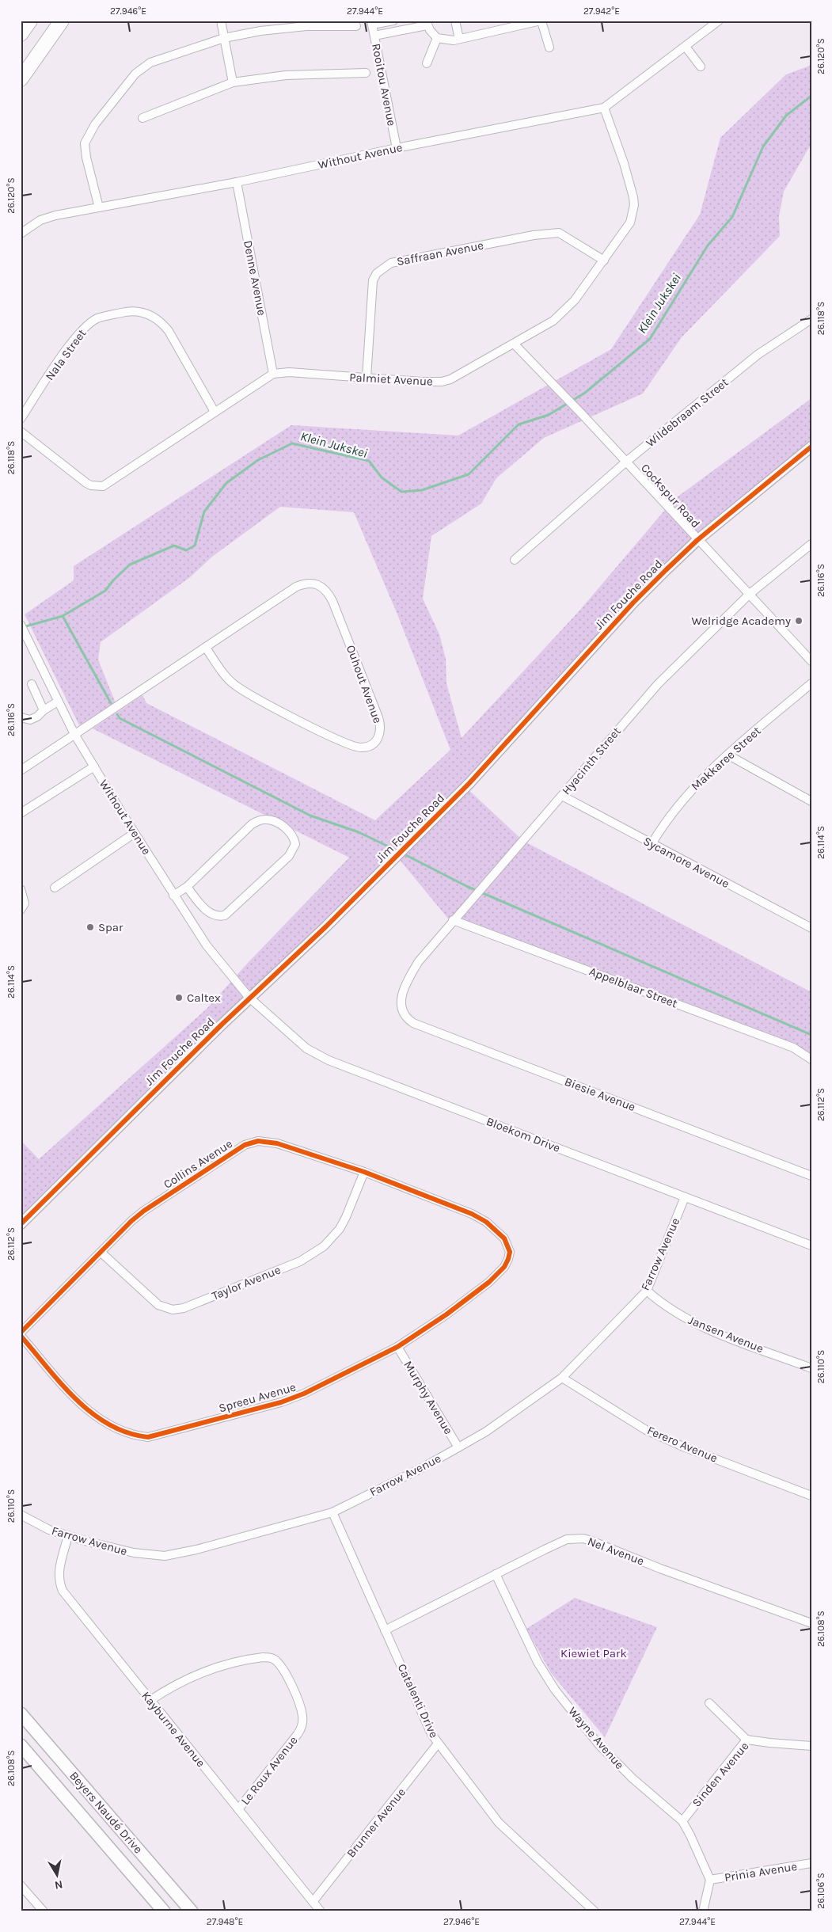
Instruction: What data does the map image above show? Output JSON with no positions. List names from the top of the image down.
{
  "streets": {
    "main road": ["Beyers Naudé Drive"],
    "street": [
      "Rooitou Avenue",
      "Without Avenue",
      "Saffraan Avenue",
      "Denne Avenue",
      "Nala Street",
      "Palmiet Avenue",
      "Wildebraam Street",
      "Cockspur Road",
      "Jim Fouche Road",
      "Ouhout Avenue",
      "Makkaree Street",
      "Hyacinth Street",
      "Sycamore Avenue",
      "Appelblaar Street",
      "Biesie Avenue",
      "Bloekom Drive",
      "Collins Avenue",
      "Farrow Avenue",
      "Taylor Avenue",
      "Jansen Avenue",
      "Spreeu Avenue",
      "Murphy Avenue",
      "Ferero Avenue",
      "Nel Avenue",
      "Catalenti Drive",
      "Kayburne Avenue",
      "Wayne Avenue",
      "Le Roux Avenue",
      "Sinden Avenue",
      "Brunner Avenue",
      "Prinia Avenue"
    ]
  },
  "crossings": [
    ["Rooitou Avenue", "Without Avenue"],
    ["Without Avenue", "Denne Avenue"],
    ["Without Avenue", "Palmiet Avenue"],
    ["Without Avenue", "Jim Fouche Road"],
    ["Without Avenue", "Ouhout Avenue"],
    ["Without Avenue", "Bloekom Drive"],
    ["Saffraan Avenue", "Palmiet Avenue"],
    ["Denne Avenue", "Palmiet Avenue"],
    ["Nala Street", "Palmiet Avenue"],
    ["Palmiet Avenue", "Cockspur Road"],
    ["Wildebraam Street", "Cockspur Road"],
    ["Cockspur Road", "Jim Fouche Road"],
    ["Cockspur Road", "Hyacinth Street"],
    ["Jim Fouche Road", "Bloekom Drive"],
    ["Makkaree Street", "Sycamore Avenue"],
    ["Hyacinth Street", "Sycamore Avenue"],
    ["Hyacinth Street", "Appelblaar Street"],
    ["Hyacinth Street", "Biesie Avenue"],
    ["Bloekom Drive", "Farrow Avenue"],
    ["Collins Avenue", "Taylor Avenue"],
    ["Collins Avenue", "Spreeu Avenue"],
    ["Farrow Avenue", "Jansen Avenue"],
    ["Farrow Avenue", "Murphy Avenue"],
    ["Farrow Avenue", "Ferero Avenue"],
    ["Farrow Avenue", "Catalenti Drive"],
    ["Farrow Avenue", "Kayburne Avenue"],
    ["Spreeu Avenue", "Murphy Avenue"],
    ["Nel Avenue", "Catalenti Drive"],
    ["Nel Avenue", "Wayne Avenue"],
    ["Catalenti Drive", "Brunner Avenue"],
    ["Kayburne Avenue", "Le Roux Avenue"],
    ["Kayburne Avenue", "Brunner Avenue"],
    ["Wayne Avenue", "Sinden Avenue"],
    ["Wayne Avenue", "Prinia Avenue"]
  ],
  "water": ["Klein Jukskei"],
  "parks": ["Kiewiet Park"],
  "places": ["Welridge Academy", "Spar", "Caltex"],
  "north": "bottom",
  "coordinates": [
    "27.946°E",
    "27.944°E",
    "27.942°E",
    "26.120°S",
    "26.118°S",
    "26.116°S",
    "26.114°S",
    "26.112°S",
    "26.110°S",
    "26.108°S",
    "26.106°S",
    "27.948°E"
  ]
}
